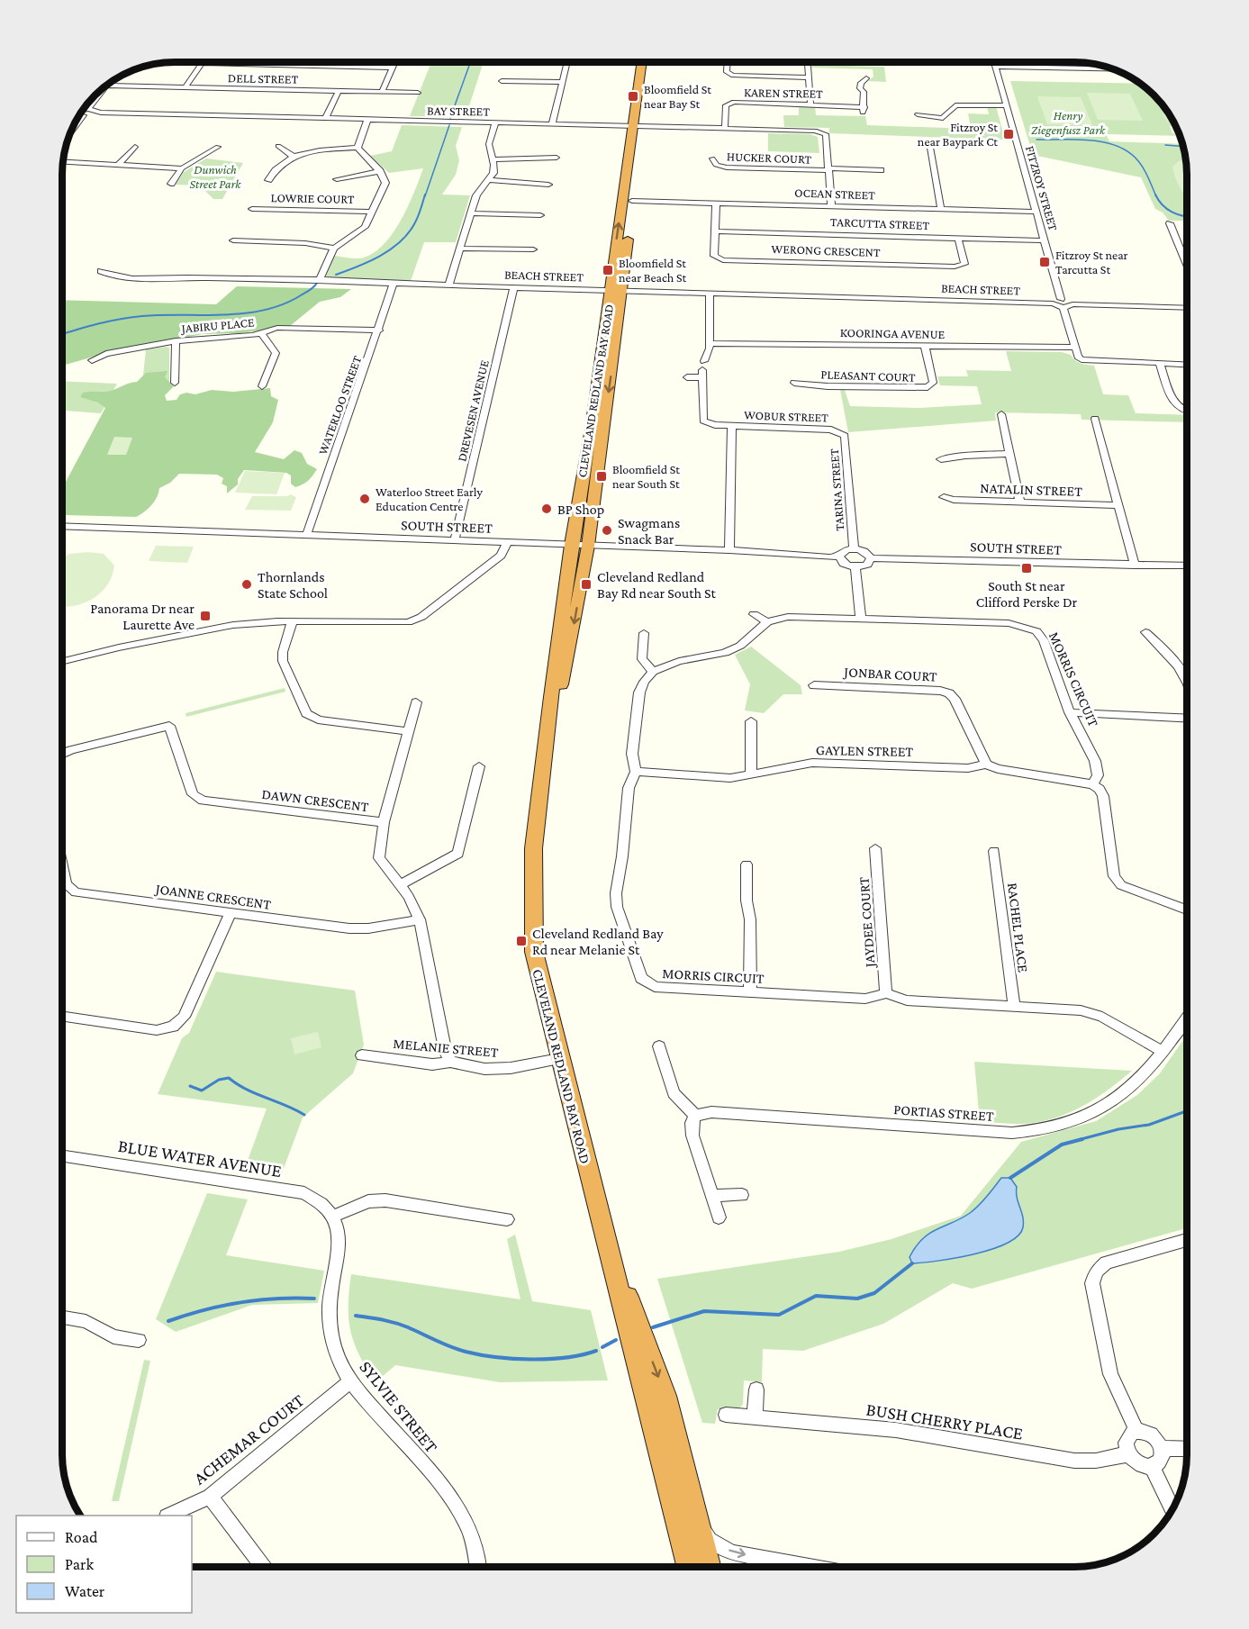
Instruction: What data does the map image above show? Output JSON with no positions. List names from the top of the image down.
{
  "streets": {
    "highway": ["CLEVELAND REDLAND BAY ROAD"],
    "street": [
      "DELL STREET",
      "KAREN STREET",
      "BAY STREET",
      "HUCKER COURT",
      "FITZROY STREET",
      "OCEAN STREET",
      "LOWRIE COURT",
      "TARCUTTA STREET",
      "WERONG CRESCENT",
      "BEACH STREET",
      "JABIRU PLACE",
      "KOORINGA AVENUE",
      "PLEASANT COURT",
      "WATERLOO STREET",
      "DREVESEN AVENUE",
      "WOBUR STREET",
      "NATALIN STREET",
      "TARINA STREET",
      "SOUTH STREET",
      "JONBAR COURT",
      "MORRIS CIRCUIT",
      "GAYLEN STREET",
      "DAWN CRESCENT",
      "JOANNE CRESCENT",
      "JAYDEE COURT",
      "RACHEL PLACE",
      "MELANIE STREET",
      "PORTIAS STREET",
      "BLUE WATER AVENUE",
      "SYLVIE STREET",
      "BUSH CHERRY PLACE",
      "ACHEMAR COURT"
    ]
  },
  "crossings": [
    ["KAREN STREET", "BAY STREET"],
    ["BAY STREET", "HUCKER COURT"],
    ["BAY STREET", "CLEVELAND REDLAND BAY ROAD"],
    ["FITZROY STREET", "OCEAN STREET"],
    ["FITZROY STREET", "TARCUTTA STREET"],
    ["OCEAN STREET", "WERONG CRESCENT"],
    ["OCEAN STREET", "CLEVELAND REDLAND BAY ROAD"],
    ["TARCUTTA STREET", "WERONG CRESCENT"],
    ["BEACH STREET", "CLEVELAND REDLAND BAY ROAD"],
    ["BEACH STREET", "WATERLOO STREET"],
    ["BEACH STREET", "DREVESEN AVENUE"],
    ["JABIRU PLACE", "WATERLOO STREET"],
    ["KOORINGA AVENUE", "PLEASANT COURT"],
    ["CLEVELAND REDLAND BAY ROAD", "SOUTH STREET"],
    ["CLEVELAND REDLAND BAY ROAD", "MELANIE STREET"],
    ["WATERLOO STREET", "SOUTH STREET"],
    ["DREVESEN AVENUE", "SOUTH STREET"],
    ["WOBUR STREET", "TARINA STREET"],
    ["TARINA STREET", "SOUTH STREET"],
    ["JONBAR COURT", "GAYLEN STREET"],
    ["MORRIS CIRCUIT", "GAYLEN STREET"],
    ["MORRIS CIRCUIT", "JAYDEE COURT"],
    ["MORRIS CIRCUIT", "RACHEL PLACE"],
    ["MORRIS CIRCUIT", "PORTIAS STREET"],
    ["DAWN CRESCENT", "JOANNE CRESCENT"],
    ["DAWN CRESCENT", "MELANIE STREET"],
    ["BLUE WATER AVENUE", "SYLVIE STREET"],
    ["SYLVIE STREET", "ACHEMAR COURT"]
  ],
  "parks": ["Henry Ziegenfusz Park", "Dunwich Street Park"],
  "places": {
    "transit": [
      "Bloomfield St near Bay St",
      "Fitzroy St near Baypark Ct",
      "Fitzroy St near Tarcutta St",
      "Bloomfield St near Beach St",
      "Bloomfield St near South St",
      "South St near Clifford Perske Dr",
      "Cleveland Redland Bay Rd near South St",
      "Panorama Dr near Laurette Ave",
      "Cleveland Redland Bay Rd near Melanie St"
    ],
    "other": [
      "Waterloo Street Early Education Centre",
      "BP Shop",
      "Swagmans Snack Bar",
      "Thornlands State School"
    ]
  },
  "legend": ["Road", "Park", "Water"]
}
